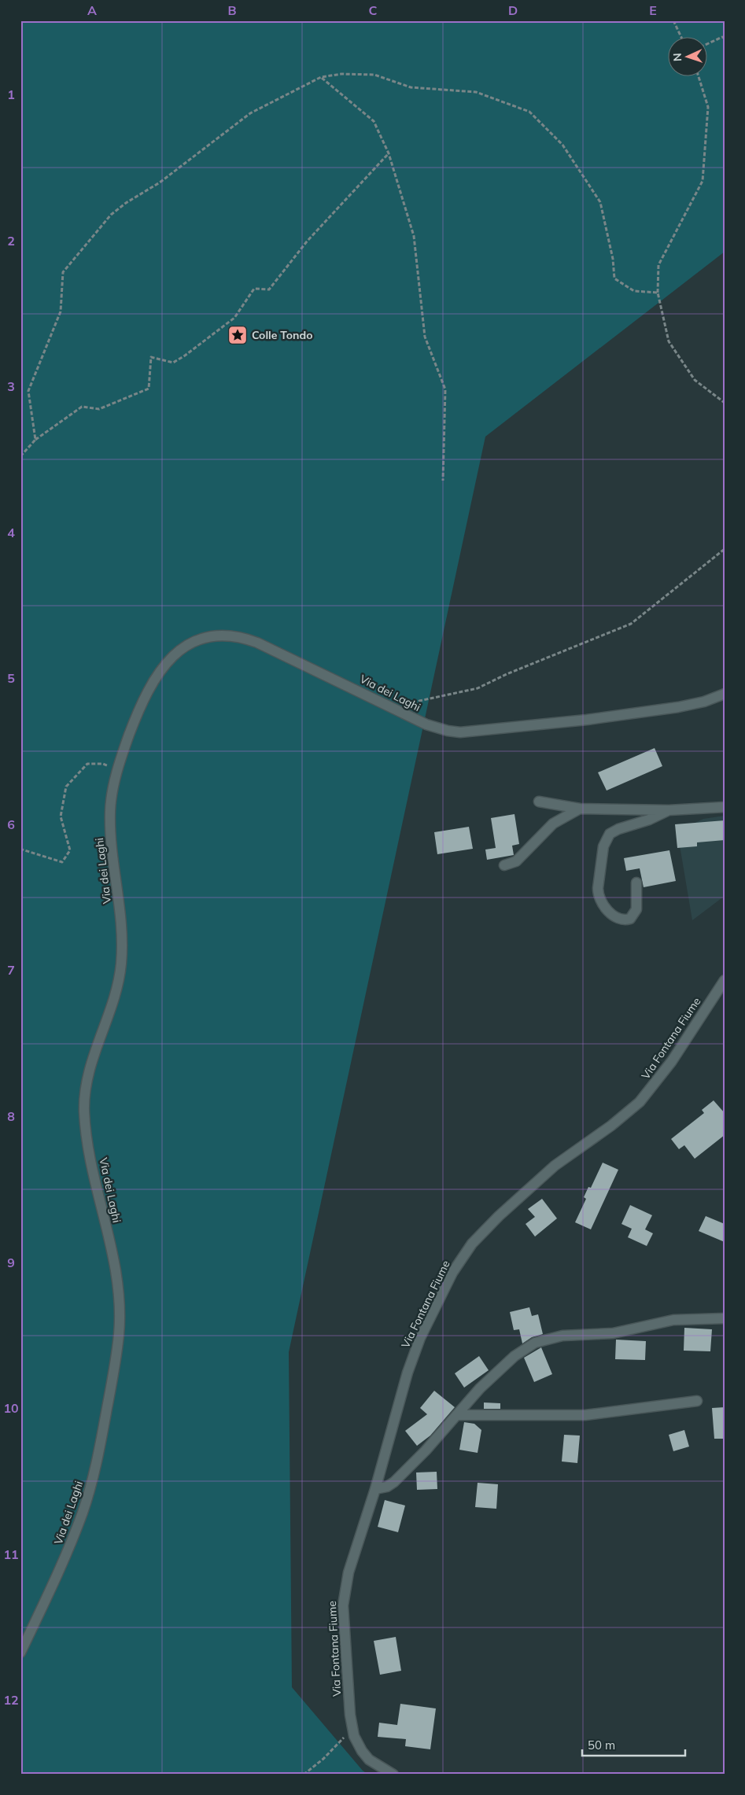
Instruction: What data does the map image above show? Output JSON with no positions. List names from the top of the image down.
{
  "streets": {
    "street": ["Via dei Laghi", "Via Fontana Fiume"]
  },
  "places": {
    "place": ["Colle Tondo"]
  },
  "scale_bar": "50 m",
  "north": "left",
  "grid": {
    "columns": [
      "A",
      "B",
      "C",
      "D",
      "E"
    ],
    "rows": [
      "1",
      "2",
      "3",
      "4",
      "5",
      "6",
      "7",
      "8",
      "9",
      "10",
      "11",
      "12"
    ]
  }
}
